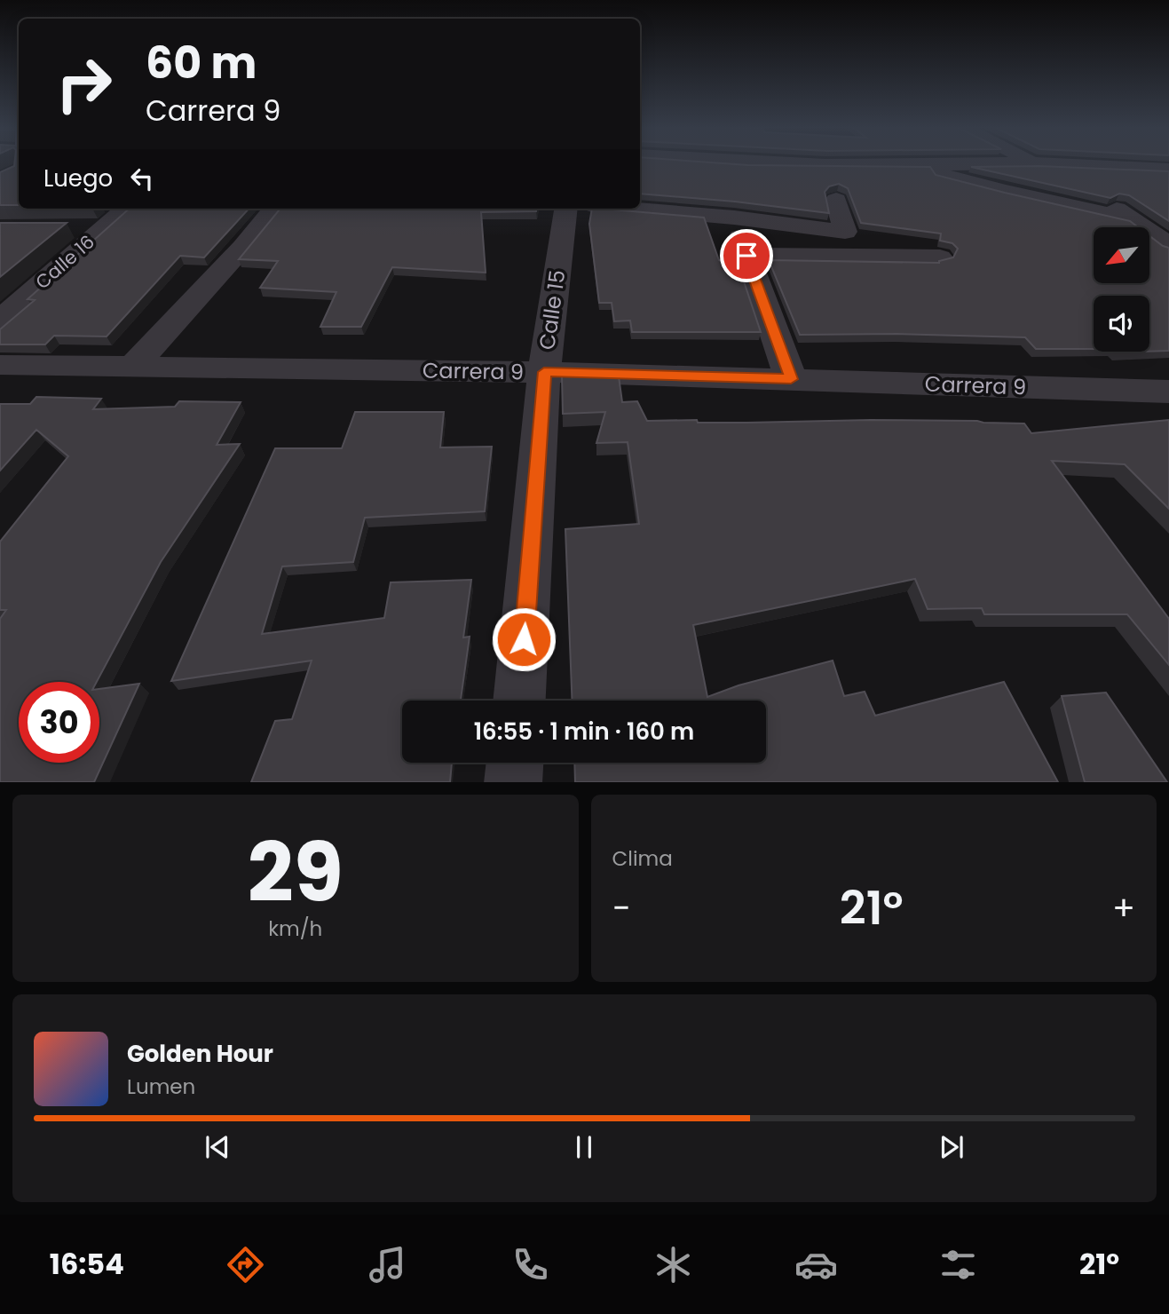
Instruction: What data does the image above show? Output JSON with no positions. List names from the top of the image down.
{
  "streets": {
    "street": ["Calle 16", "Calle 15", "Carrera 9"]
  },
  "crossings": [
    ["Calle 15", "Carrera 9"]
  ],
  "north": "bottom left",
  "page": {
    "turn": ["60 m", "Carrera 9"],
    "then": "Luego",
    "limit": "30",
    "trip": "16:55 · 1 min · 160 m",
    "tile": [
      ["29", "km/h"],
      "Clima"
    ],
    "heat": ["−", "21°", "+"],
    "song": ["Golden Hour", "Lumen"],
    "tabs": ["16:54", "21°"]
  }
}
